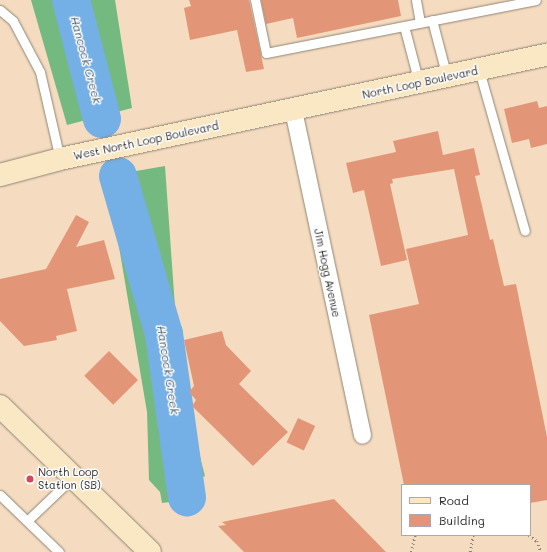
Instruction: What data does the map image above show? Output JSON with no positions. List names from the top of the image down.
{
  "streets": {
    "street": ["North Loop Boulevard", "West North Loop Boulevard", "Jim Hogg Avenue"]
  },
  "crossings": [
    ["North Loop Boulevard", "West North Loop Boulevard"],
    ["North Loop Boulevard", "Jim Hogg Avenue"],
    ["West North Loop Boulevard", "Jim Hogg Avenue"]
  ],
  "water": ["Hancock Creek"],
  "places": ["North Loop Station (SB)"],
  "legend": ["Road", "Building"]
}
